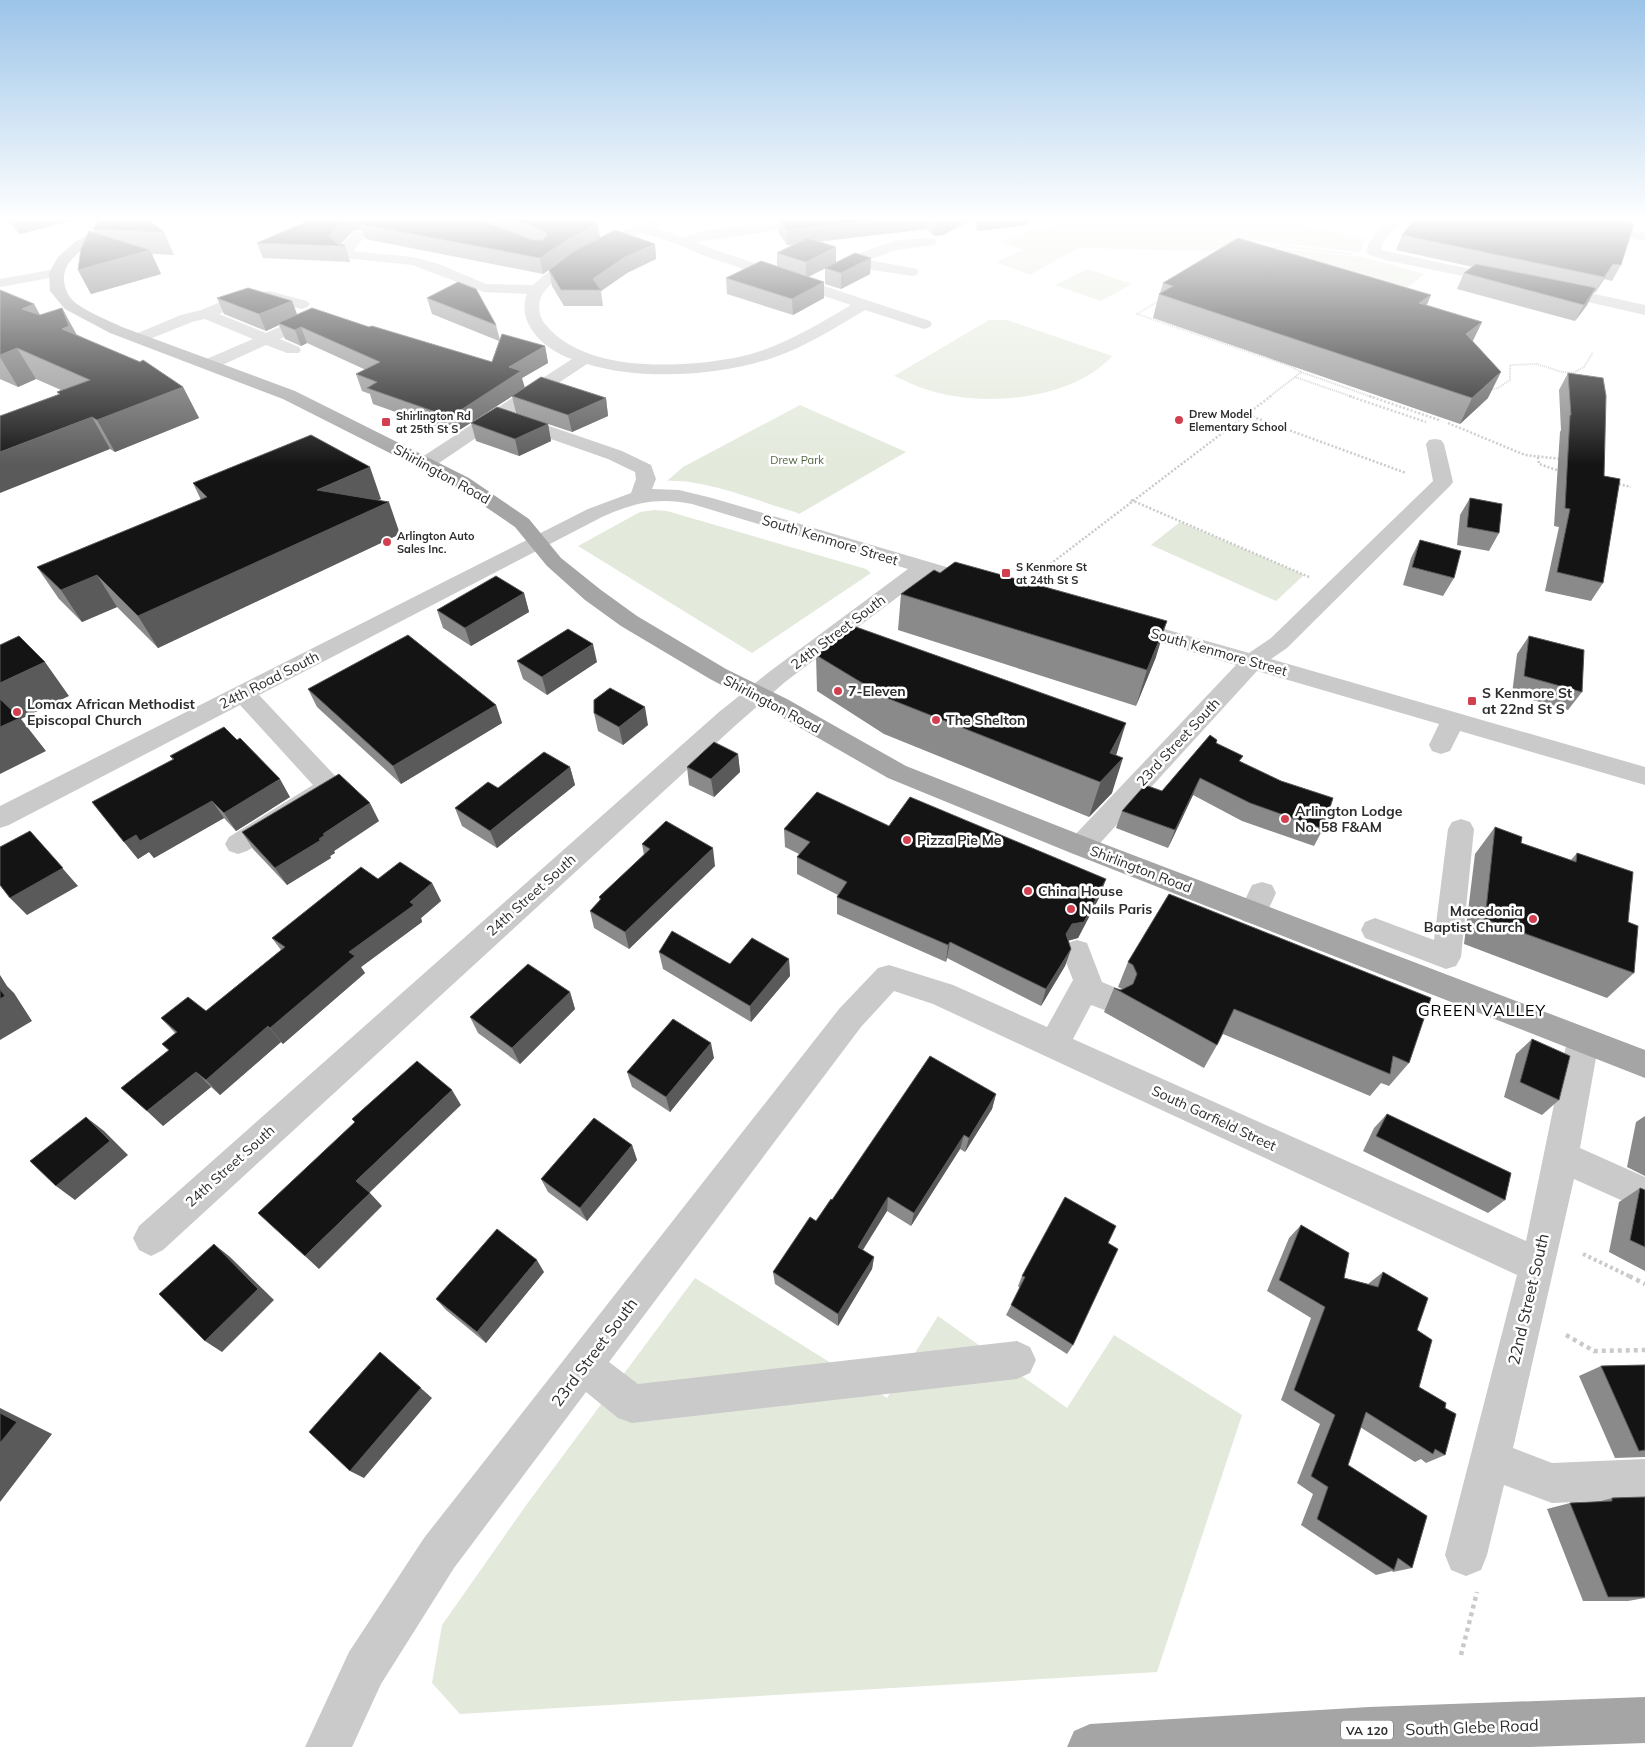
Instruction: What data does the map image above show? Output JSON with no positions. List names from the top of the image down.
{
  "streets": {
    "main road": ["Shirlington Road", "South Glebe Road", "VA 120"],
    "street": [
      "South Kenmore Street",
      "24th Street South",
      "24th Road South",
      "23rd Street South",
      "South Garfield Street",
      "22nd Street South"
    ]
  },
  "crossings": [
    ["Shirlington Road", "South Kenmore Street"],
    ["Shirlington Road", "24th Street South"],
    ["Shirlington Road", "24th Road South"],
    ["Shirlington Road", "23rd Street South"],
    ["Shirlington Road", "22nd Street South"],
    ["South Kenmore Street", "24th Street South"],
    ["South Kenmore Street", "24th Road South"],
    ["South Kenmore Street", "23rd Street South"],
    ["23rd Street South", "South Garfield Street"],
    ["South Garfield Street", "22nd Street South"]
  ],
  "districts": ["GREEN VALLEY"],
  "parks": ["Drew Park"],
  "places": {
    "other": [
      "Drew Model Elementary School",
      "Arlington Auto Sales Inc.",
      "7-Eleven",
      "Lomax African Methodist Episcopal Church",
      "The Shelton",
      "Arlington Lodge No. 58 F&AM",
      "Pizza Pie Me",
      "China House",
      "Nails Paris",
      "Macedonia Baptist Church"
    ],
    "transit": ["Shirlington Rd at 25th St S", "S Kenmore St at 24th St S", "S Kenmore St at 22nd St S"]
  }
}
